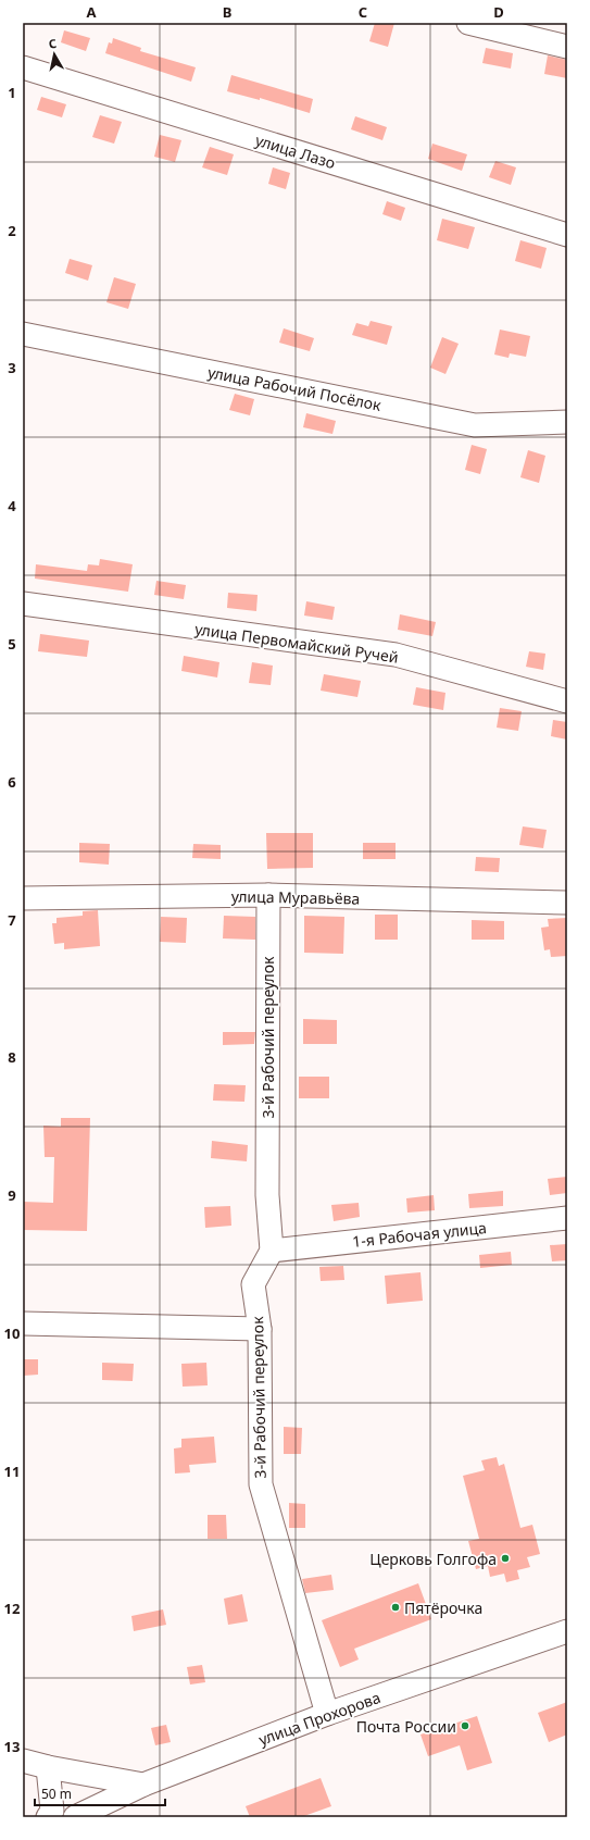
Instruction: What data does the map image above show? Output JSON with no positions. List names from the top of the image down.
{
  "streets": {
    "street": [
      "улица Лазо",
      "улица Рабочий Посёлок",
      "улица Первомайский Ручей",
      "улица Муравьёва",
      "3-й Рабочий переулок",
      "1-я Рабочая улица",
      "улица Прохорова"
    ]
  },
  "crossings": [
    ["улица Муравьёва", "3-й Рабочий переулок"],
    ["3-й Рабочий переулок", "1-я Рабочая улица"],
    ["3-й Рабочий переулок", "улица Прохорова"]
  ],
  "places": ["Церковь Голгофа", "Пятёрочка", "Почта России"],
  "scale_bar": "50 m",
  "north": "top",
  "grid": {
    "columns": [
      "A",
      "B",
      "C",
      "D"
    ],
    "rows": [
      "1",
      "2",
      "3",
      "4",
      "5",
      "6",
      "7",
      "8",
      "9",
      "10",
      "11",
      "12",
      "13"
    ]
  }
}
